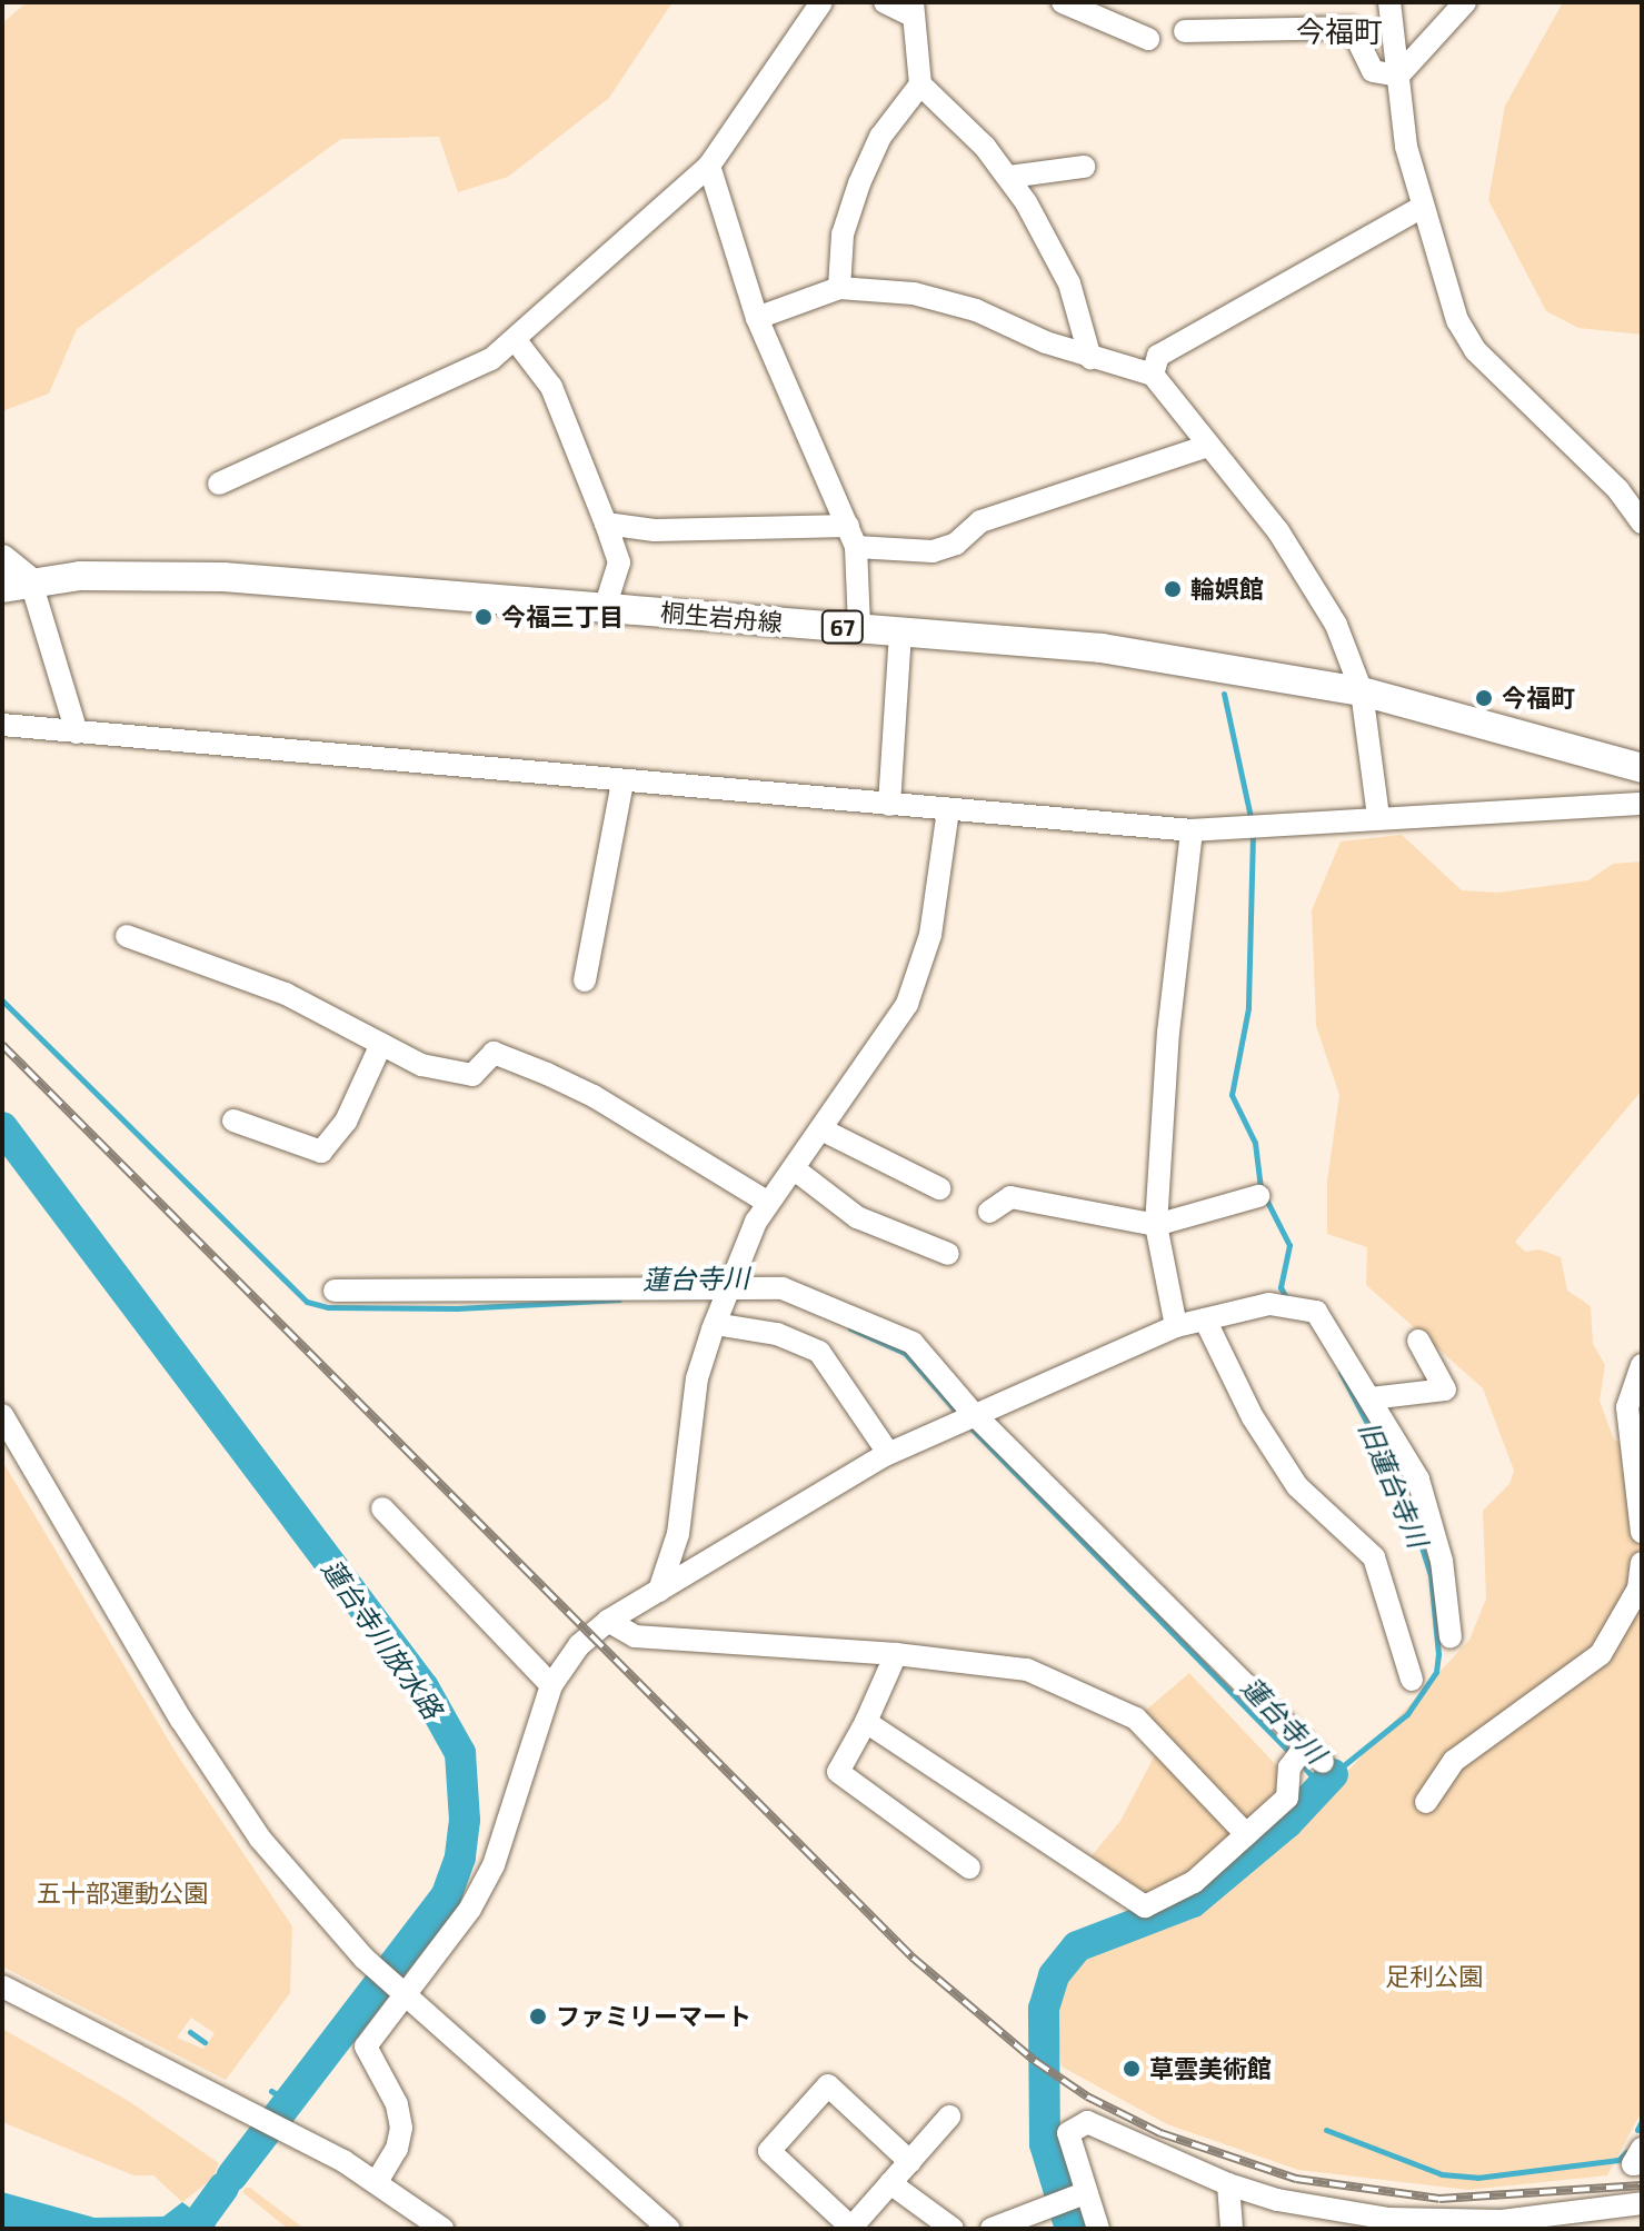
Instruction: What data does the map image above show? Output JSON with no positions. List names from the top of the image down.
{
  "streets": {
    "main road": ["桐生岩舟線", "67"]
  },
  "districts": ["今福町"],
  "water": ["蓮台寺川", "旧蓮台寺川", "蓮台寺川放水路"],
  "parks": ["五十部運動公園", "足利公園"],
  "places": [
    "輪娯館",
    "今福三丁目",
    "今福町",
    "ファミリーマート",
    "草雲美術館"
  ]
}
